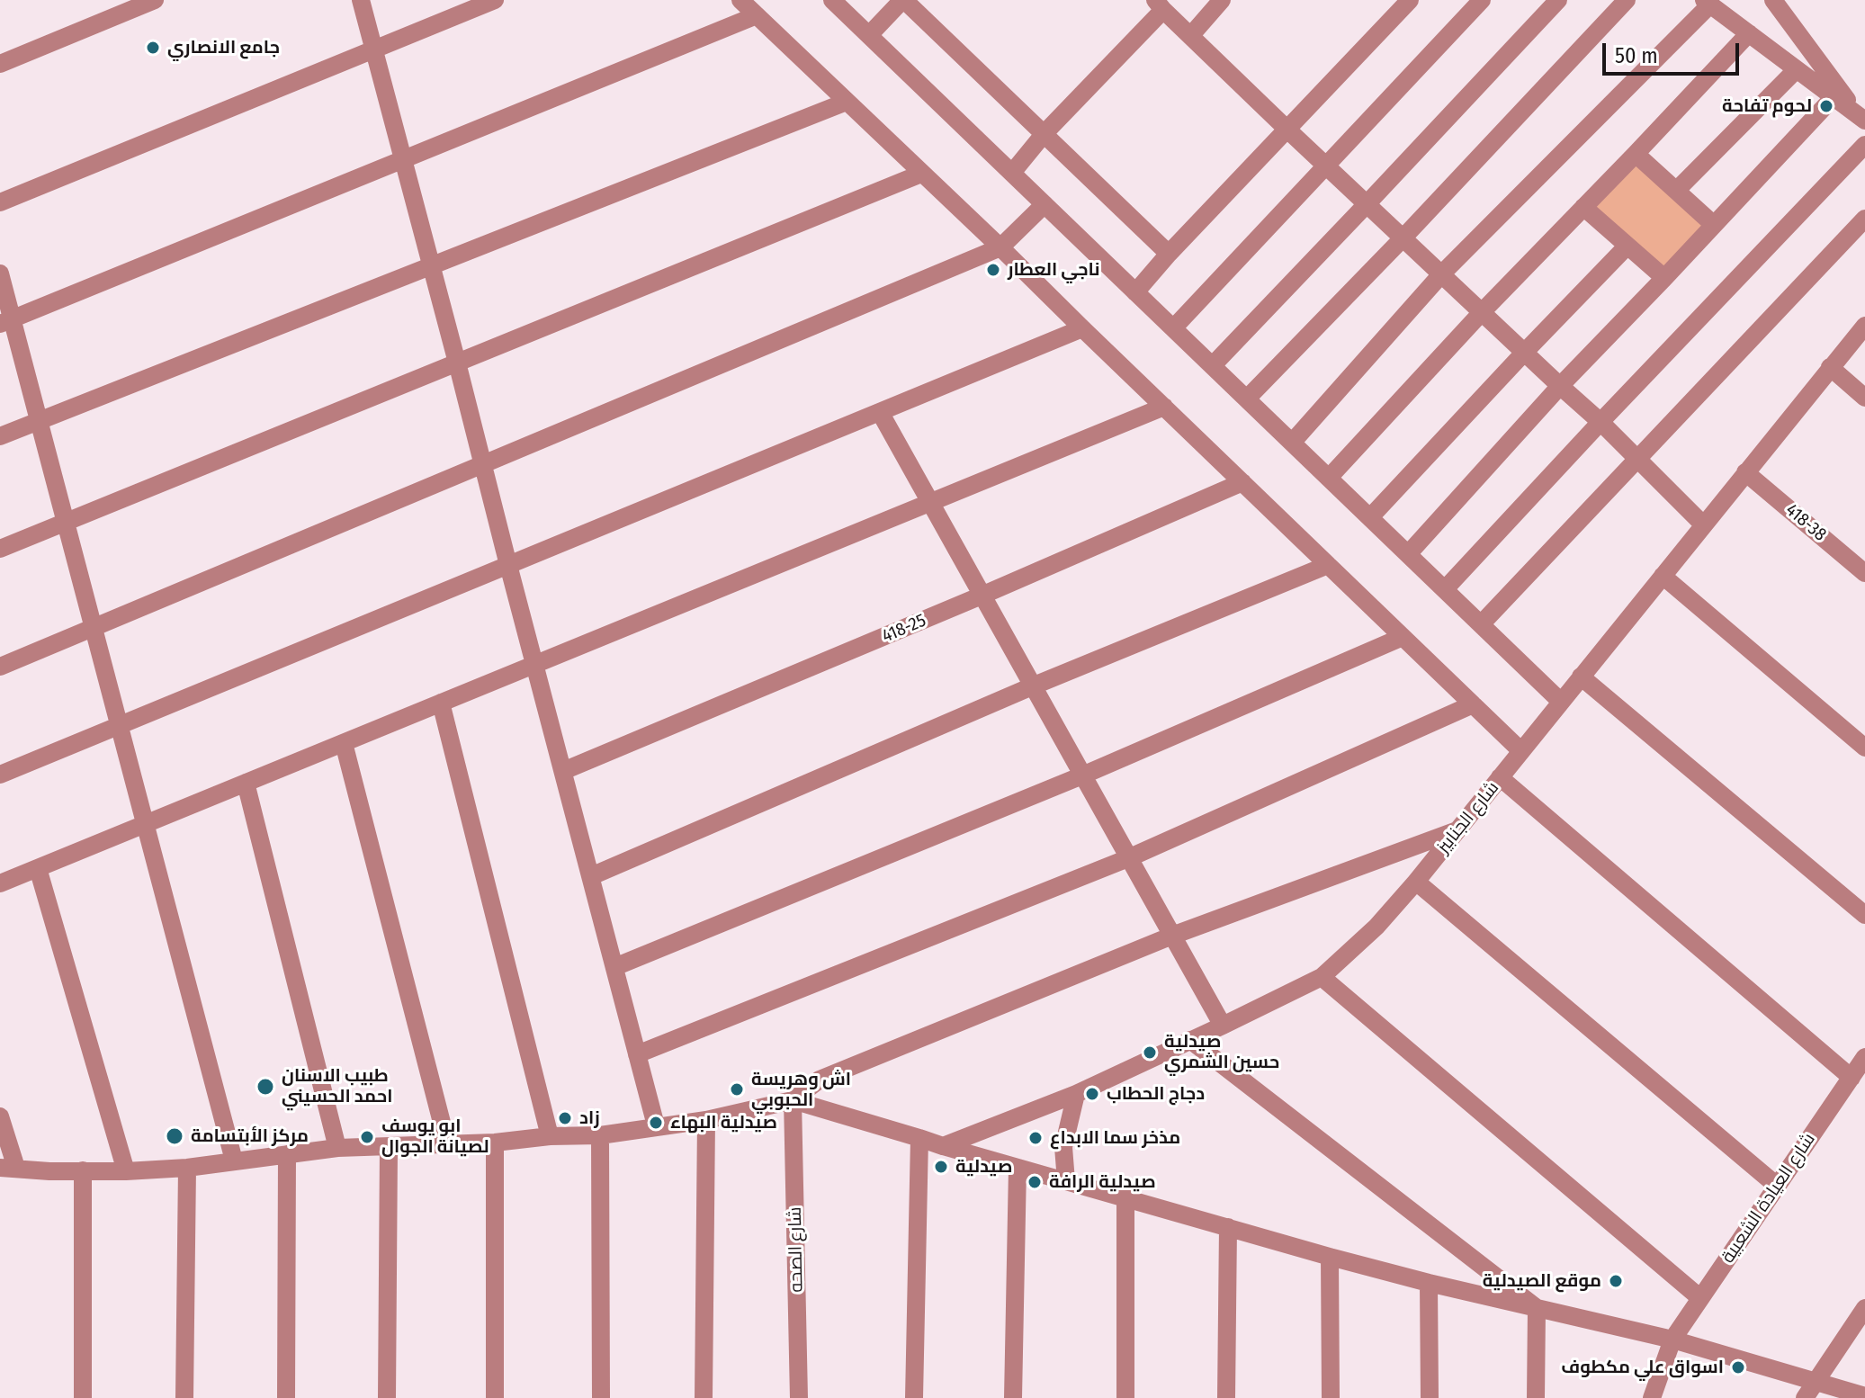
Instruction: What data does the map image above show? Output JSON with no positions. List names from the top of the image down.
{
  "streets": {
    "street": [
      "418-38",
      "418-25",
      "شارع الجنابيز",
      "شارع العيادة الشعبية",
      "شارع الصحه"
    ]
  },
  "crossings": [
    ["418-38", "شارع الجنابيز"]
  ],
  "places": [
    "جامع الانصاري",
    "لحوم تفاحة",
    "ناجي العطار",
    "صيدلية حسين الشمري",
    "طبيب الاسنان احمد الحسيني",
    "اش وهريسة الحبوبي",
    "دجاج الحطاب",
    "زاد",
    "صيدلية البهاء",
    "مركز الأبتسامة",
    "ابو يوسف لصيانة الجوال",
    "مذخر سما الابداع",
    "صيدلية",
    "صيدلية الرافة",
    "موقع الصيدلية",
    "اسواق علي مكطوف"
  ],
  "scale_bar": "50 m"
}
